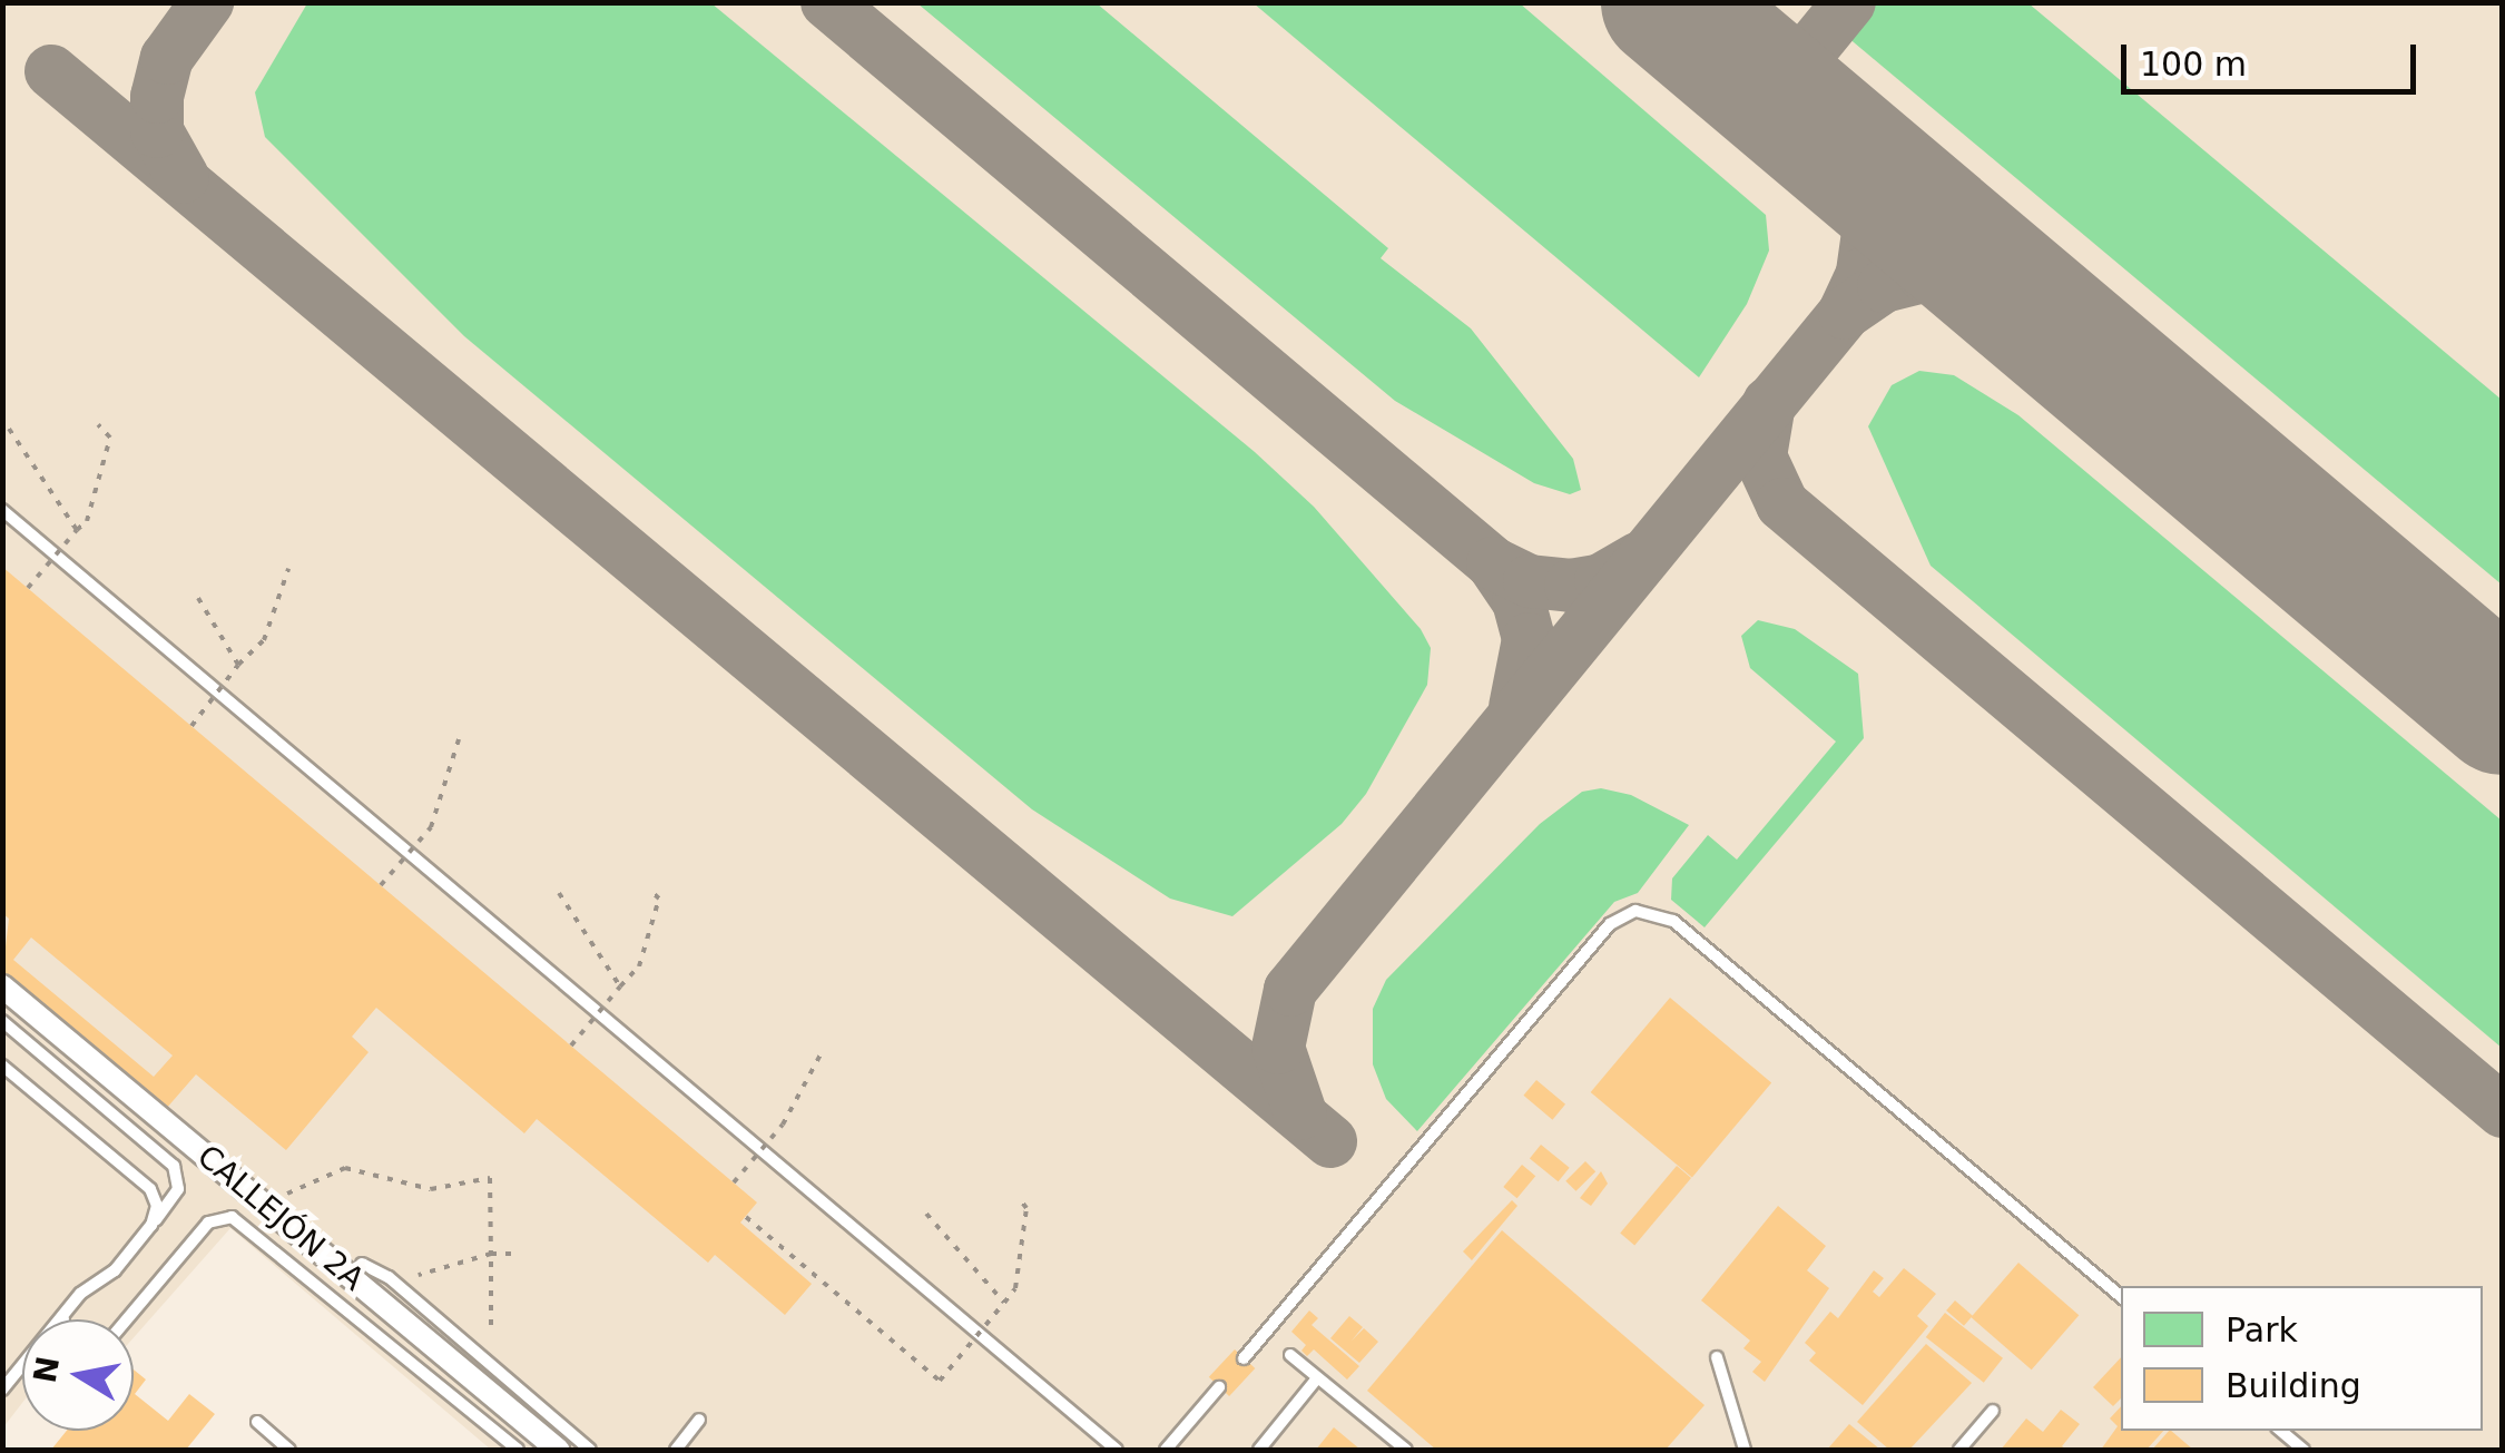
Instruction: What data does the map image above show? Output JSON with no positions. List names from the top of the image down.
{
  "streets": {
    "street": ["CALLEJÓN 2A"]
  },
  "legend": ["Park", "Building"],
  "scale_bar": "100 m",
  "north": "left"
}
